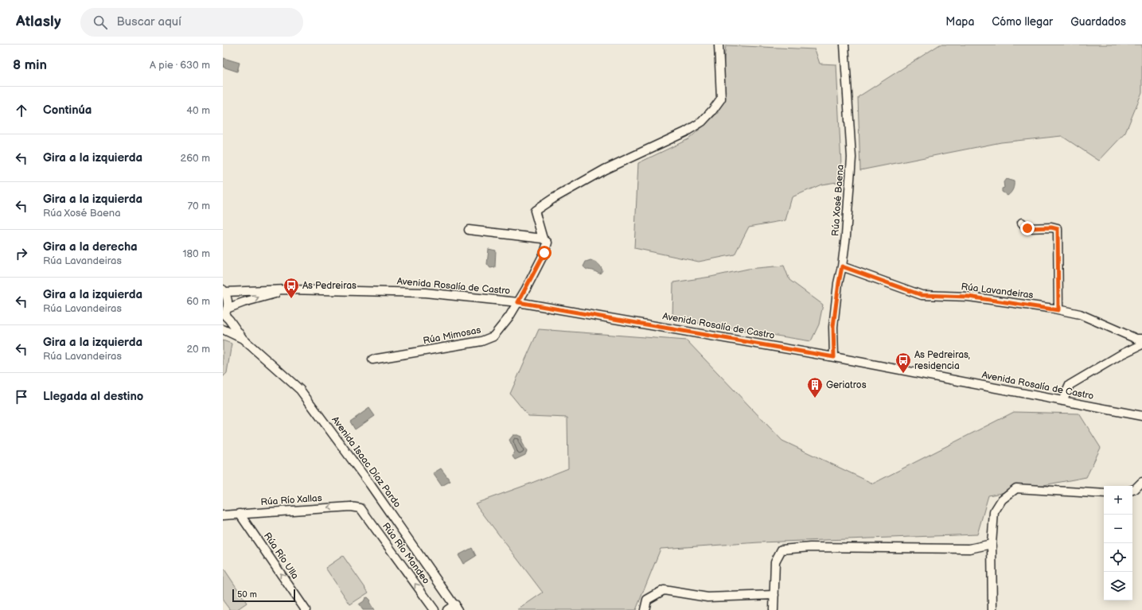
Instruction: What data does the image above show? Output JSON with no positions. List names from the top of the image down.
{
  "streets": {
    "street": [
      "Rúa Xosé Baena",
      "Avenida Rosalía de Castro",
      "Rúa Lavandeiras",
      "Rúa Mimosas",
      "Avenida Isaac Díaz Pardo",
      "Rúa Río Xallas",
      "Rúa Río Mandeo",
      "Rúa Río Ulla"
    ]
  },
  "crossings": [
    ["Rúa Xosé Baena", "Avenida Rosalía de Castro"],
    ["Rúa Xosé Baena", "Rúa Lavandeiras"],
    ["Avenida Rosalía de Castro", "Rúa Mimosas"],
    ["Avenida Rosalía de Castro", "Avenida Isaac Díaz Pardo"],
    ["Rúa Río Xallas", "Rúa Río Mandeo"],
    ["Rúa Río Xallas", "Rúa Río Ulla"]
  ],
  "one_way": ["Rúa Río Xallas", "Rúa Río Mandeo", "Rúa Río Ulla"],
  "places": {
    "bus stop": ["As Pedreiras", "As Pedreiras, residencia"],
    "building": ["Geriatros"]
  },
  "scale_bar": "50 m",
  "page": {
    "header": "Atlasly",
    "search": "Buscar aquí",
    "nav": ["Mapa", "Cómo llegar", "Guardados"],
    "heading": ["8 min", "A pie · 630 m"],
    "list": [
      ["Continúa", "40 m"],
      ["Gira a la izquierda", "260 m"],
      ["Gira a la izquierda", "Rúa Xosé Baena", "70 m"],
      ["Gira a la derecha", "Rúa Lavandeiras", "180 m"],
      ["Gira a la izquierda", "Rúa Lavandeiras", "60 m"],
      ["Gira a la izquierda", "Rúa Lavandeiras", "20 m"],
      "Llegada al destino"
    ],
    "map_buttons": ["+", "−"],
    "scale": "50 m"
  }
}
